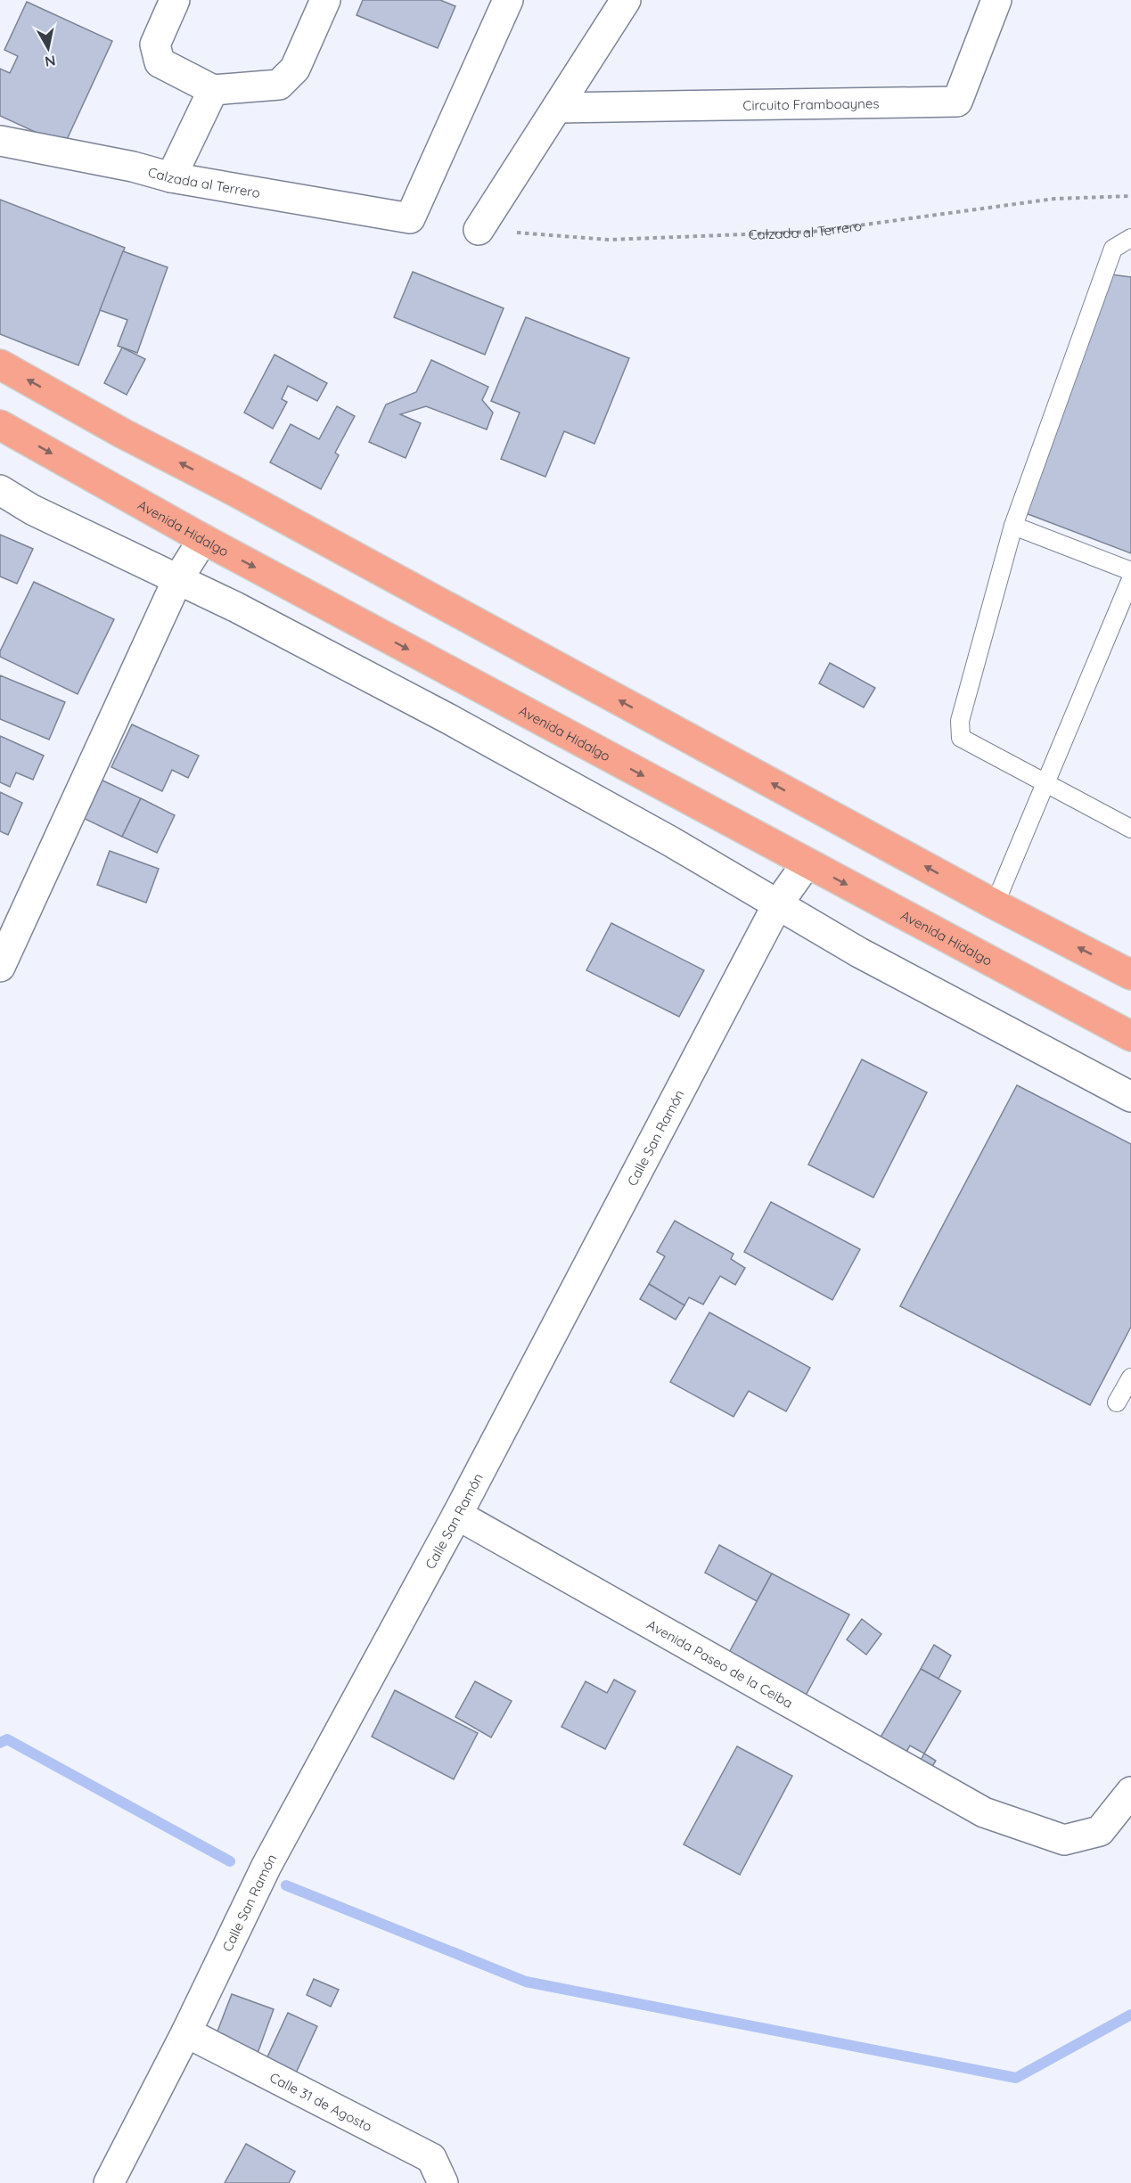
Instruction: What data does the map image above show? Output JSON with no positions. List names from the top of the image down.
{
  "streets": {
    "main road": ["Avenida Hidalgo"],
    "street": [
      "Circuito Framboaynes",
      "Calzada al Terrero",
      "Calle San Ramón",
      "Avenida Paseo de la Ceiba",
      "Calle 31 de Agosto"
    ]
  },
  "crossings": [
    ["Avenida Hidalgo", "Calle San Ramón"],
    ["Calle San Ramón", "Avenida Paseo de la Ceiba"],
    ["Calle San Ramón", "Calle 31 de Agosto"]
  ],
  "north": "bottom"
}
